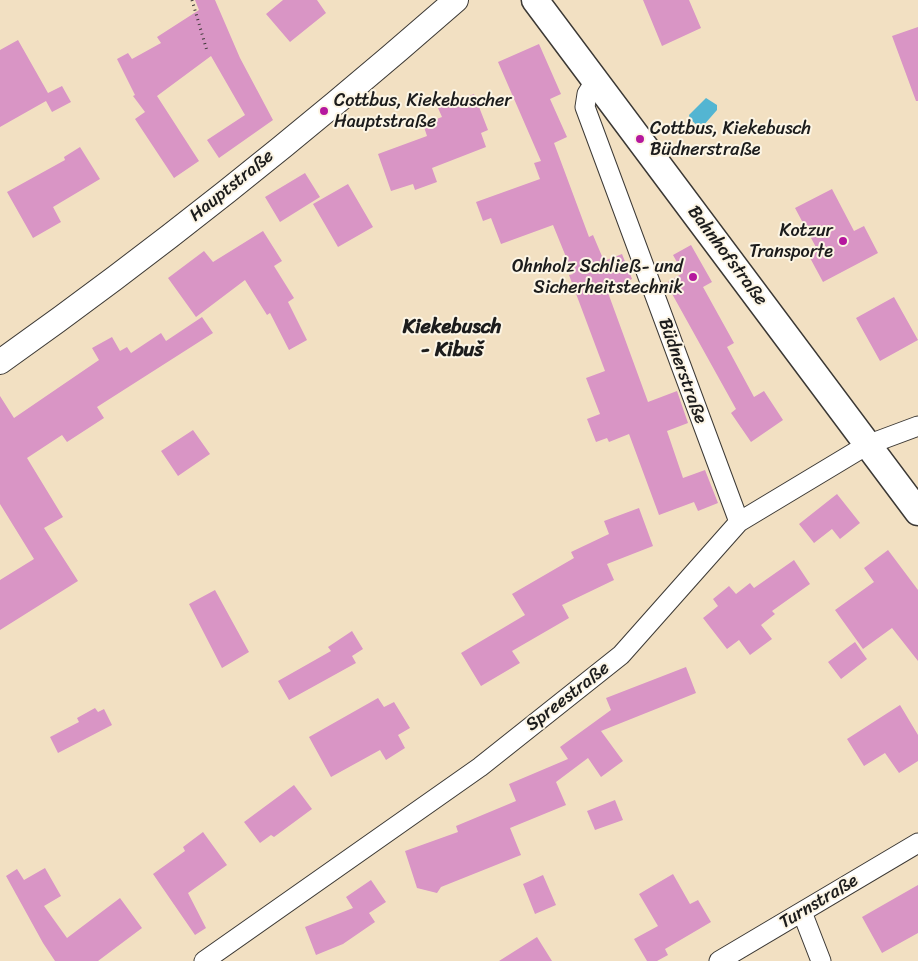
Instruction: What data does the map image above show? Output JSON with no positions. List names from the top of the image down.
{
  "streets": {
    "main road": ["Bahnhofstraße"],
    "street": [
      "Hauptstraße",
      "Büdnerstraße",
      "Spreestraße",
      "Turnstraße"
    ]
  },
  "crossings": [
    ["Bahnhofstraße", "Büdnerstraße"],
    ["Bahnhofstraße", "Spreestraße"],
    ["Büdnerstraße", "Spreestraße"]
  ],
  "districts": ["Kiekebusch - Kibuš"],
  "places": [
    "Cottbus, Kiekebuscher Hauptstraße",
    "Cottbus, Kiekebusch Büdnerstraße",
    "Kotzur Transporte",
    "Ohnholz Schließ- und Sicherheitstechnik"
  ]
}
